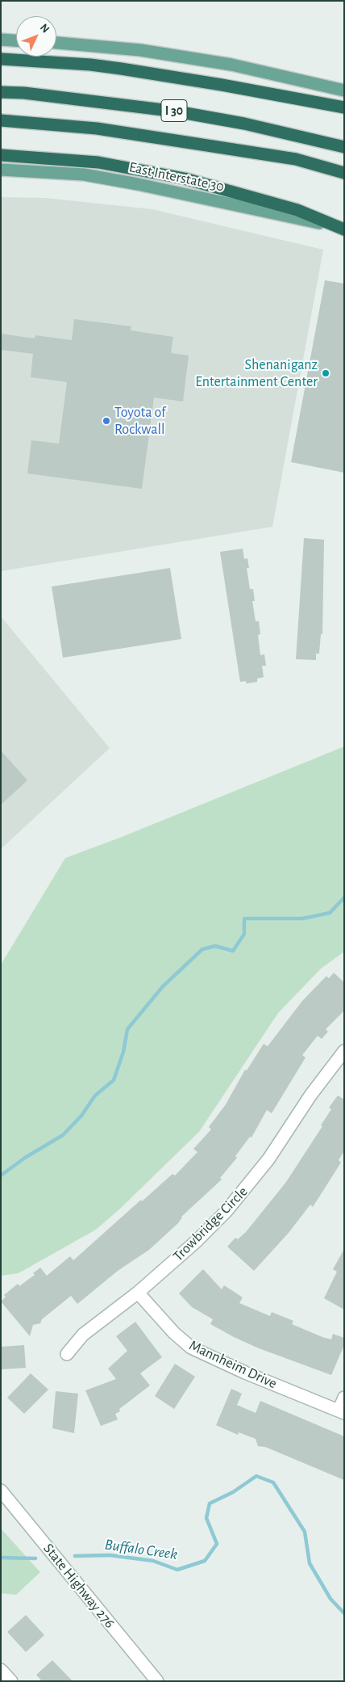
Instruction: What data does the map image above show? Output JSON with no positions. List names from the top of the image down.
{
  "streets": {
    "highway": ["I 30"],
    "main road": ["East Interstate 30"],
    "street": ["Trowbridge Circle", "Mannheim Drive", "State Highway 276"]
  },
  "crossings": [
    ["Trowbridge Circle", "Mannheim Drive"]
  ],
  "water": ["Buffalo Creek"],
  "places": ["Shenaniganz Entertainment Center", "Toyota of Rockwall"],
  "north": "top right"
}
